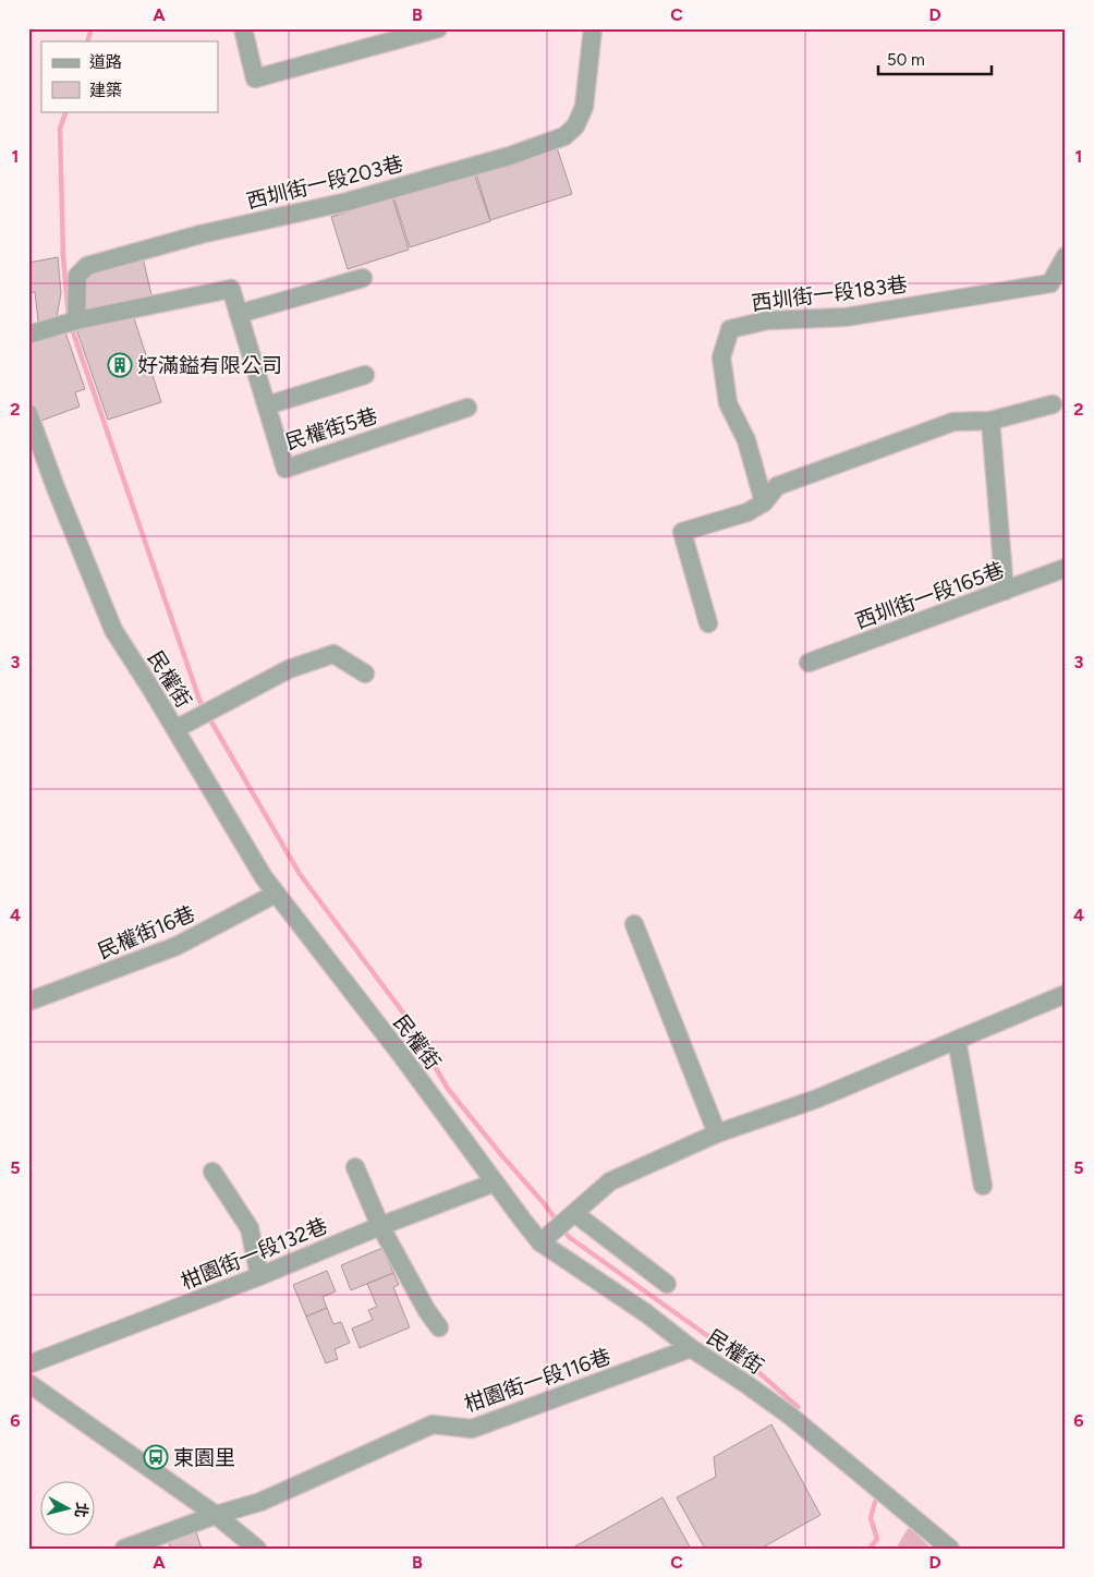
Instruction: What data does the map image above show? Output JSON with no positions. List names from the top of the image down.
{
  "streets": {
    "street": [
      "西圳街一段203巷",
      "西圳街一段183巷",
      "民權街5巷",
      "西圳街一段165巷",
      "民權街",
      "民權街16巷",
      "柑園街一段132巷",
      "柑園街一段116巷"
    ]
  },
  "crossings": [
    ["西圳街一段203巷", "民權街5巷"],
    ["民權街", "民權街16巷"],
    ["民權街", "柑園街一段132巷"],
    ["民權街", "柑園街一段116巷"]
  ],
  "places": {
    "building": ["好滿鎰有限公司"],
    "bus stop": ["東園里"]
  },
  "legend": ["道路", "建築"],
  "scale_bar": "50 m",
  "north": "right",
  "grid": {
    "columns": [
      "A",
      "B",
      "C",
      "D"
    ],
    "rows": [
      "1",
      "2",
      "3",
      "4",
      "5",
      "6"
    ]
  }
}
